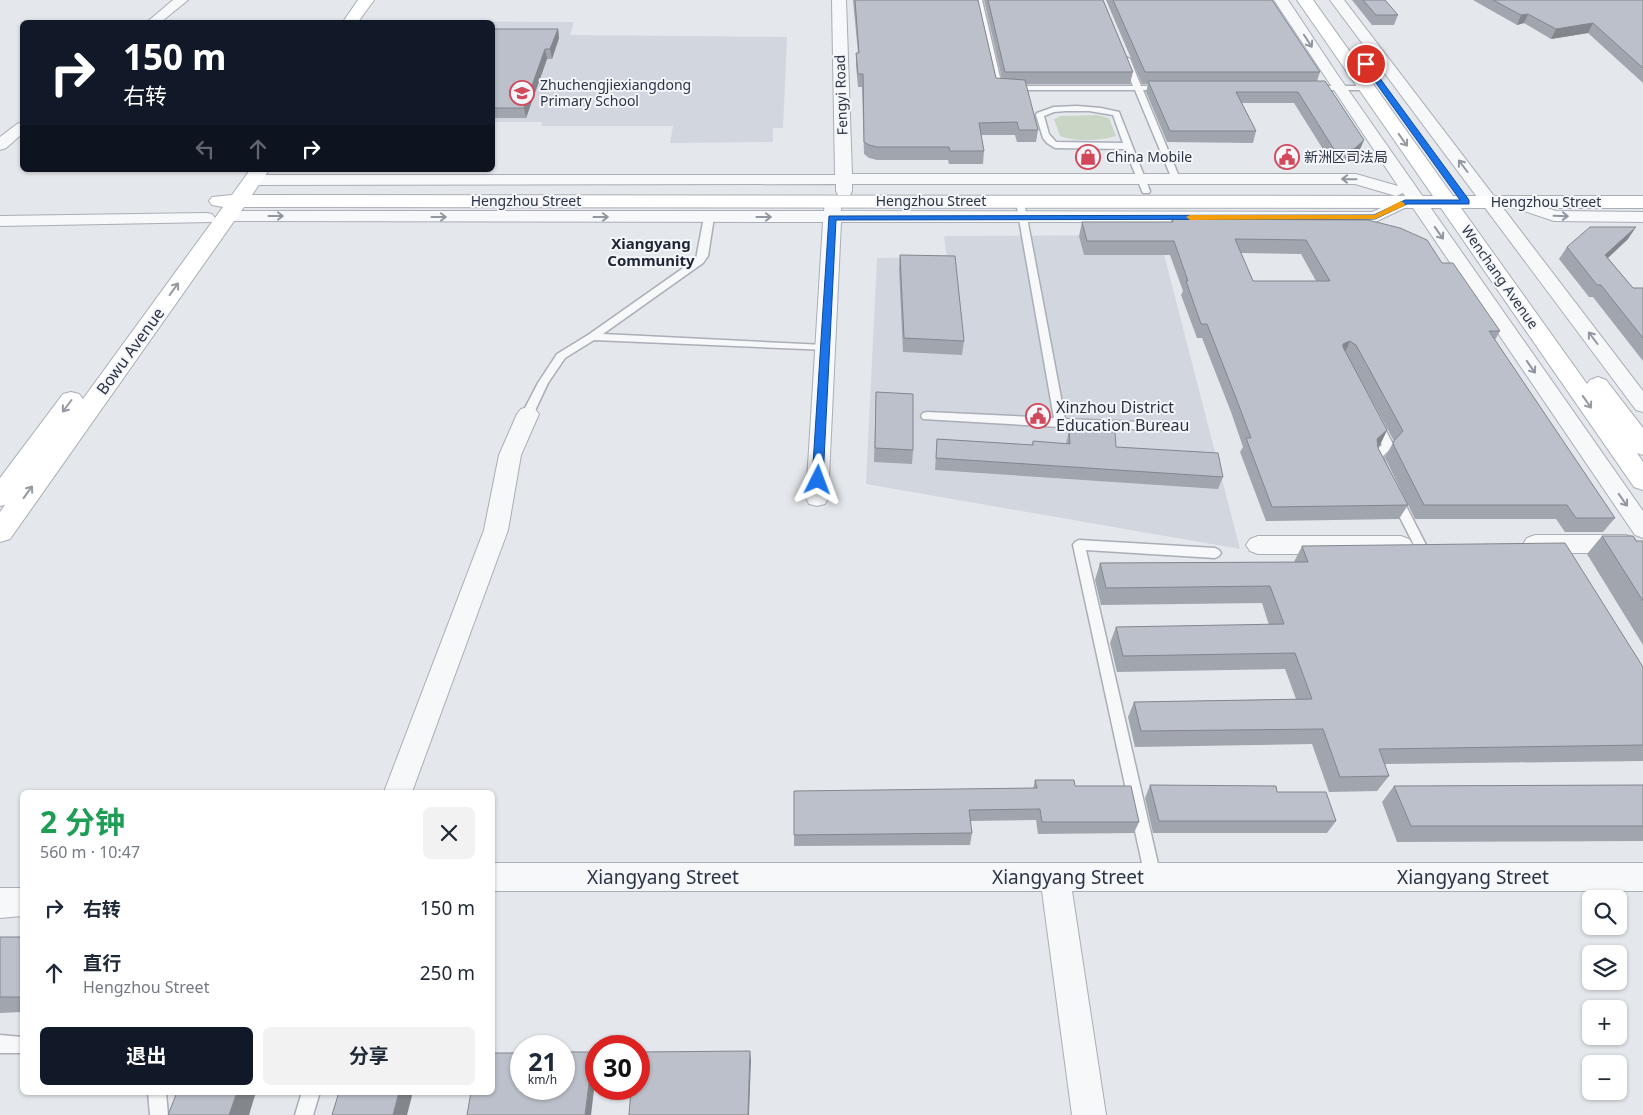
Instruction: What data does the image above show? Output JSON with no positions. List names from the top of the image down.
{
  "streets": {
    "main road": ["Hengzhou Street", "Wenchang Avenue", "Bowu Avenue"],
    "street": ["Fengyi Road", "Xiangyang Street"]
  },
  "crossings": [
    ["Fengyi Road", "Hengzhou Street"],
    ["Hengzhou Street", "Wenchang Avenue"],
    ["Hengzhou Street", "Bowu Avenue"]
  ],
  "districts": ["Xiangyang Community"],
  "places": {
    "school or university": ["Zhuchengjiexiangdong Primary School"],
    "shop": ["China Mobile"],
    "public building": ["新洲区司法局", "Xinzhou District Education Bureau"]
  },
  "page": {
    "turn": ["150 m", "右转"],
    "heading": ["2 分钟", "560 m · 10:47"],
    "list": [
      {
        "name": "右转",
        "value": "150 m"
      },
      {
        "name": "直行",
        "note": "Hengzhou Street",
        "value": "250 m"
      }
    ],
    "map_buttons": ["+", "−"],
    "buttons": ["退出", "分享"],
    "speed": "21 km/h",
    "limit": "30"
  }
}
